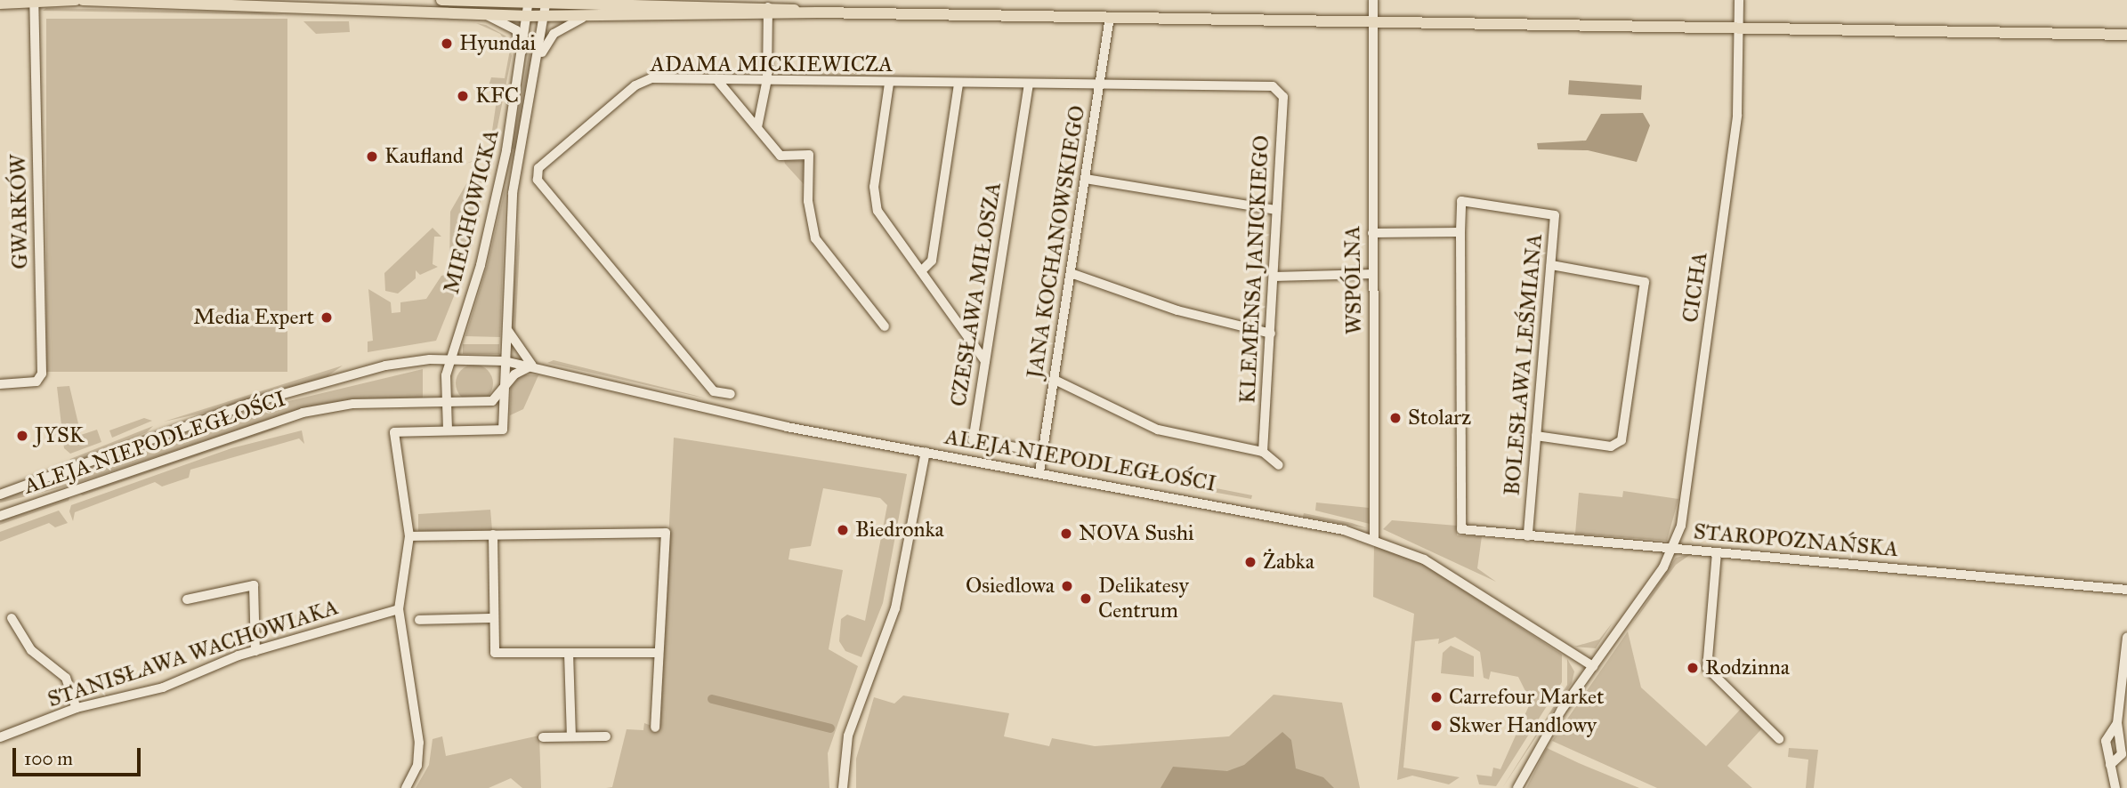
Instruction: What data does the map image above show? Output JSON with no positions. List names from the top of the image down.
{
  "streets": {
    "street": [
      "ADAMA MICKIEWICZA",
      "GWARKÓW",
      "MIECHOWICKA",
      "JANA KOCHANOWSKIEGO",
      "KLEMENSA JANICKIEGO",
      "WSPÓLNA",
      "CICHA",
      "CZESŁAWA MIŁOSZA",
      "BOLESŁAWA LEŚMIANA",
      "ALEJA NIEPODLEGŁOŚCI",
      "STAROPOZNAŃSKA",
      "STANISŁAWA WACHOWIAKA"
    ]
  },
  "crossings": [
    ["ADAMA MICKIEWICZA", "JANA KOCHANOWSKIEGO"],
    ["ADAMA MICKIEWICZA", "KLEMENSA JANICKIEGO"],
    ["ADAMA MICKIEWICZA", "CZESŁAWA MIŁOSZA"],
    ["MIECHOWICKA", "ALEJA NIEPODLEGŁOŚCI"],
    ["JANA KOCHANOWSKIEGO", "CZESŁAWA MIŁOSZA"],
    ["JANA KOCHANOWSKIEGO", "ALEJA NIEPODLEGŁOŚCI"],
    ["WSPÓLNA", "ALEJA NIEPODLEGŁOŚCI"],
    ["CICHA", "ALEJA NIEPODLEGŁOŚCI"],
    ["CICHA", "STAROPOZNAŃSKA"],
    ["BOLESŁAWA LEŚMIANA", "STAROPOZNAŃSKA"]
  ],
  "places": [
    "Hyundai",
    "KFC",
    "Kaufland",
    "Media Expert",
    "Stolarz",
    "JYSK",
    "Biedronka",
    "NOVA Sushi",
    "Żabka",
    "Osiedlowa",
    "Delikatesy Centrum",
    "Rodzinna",
    "Carrefour Market",
    "Skwer Handlowy"
  ],
  "scale_bar": "100 m"
}
